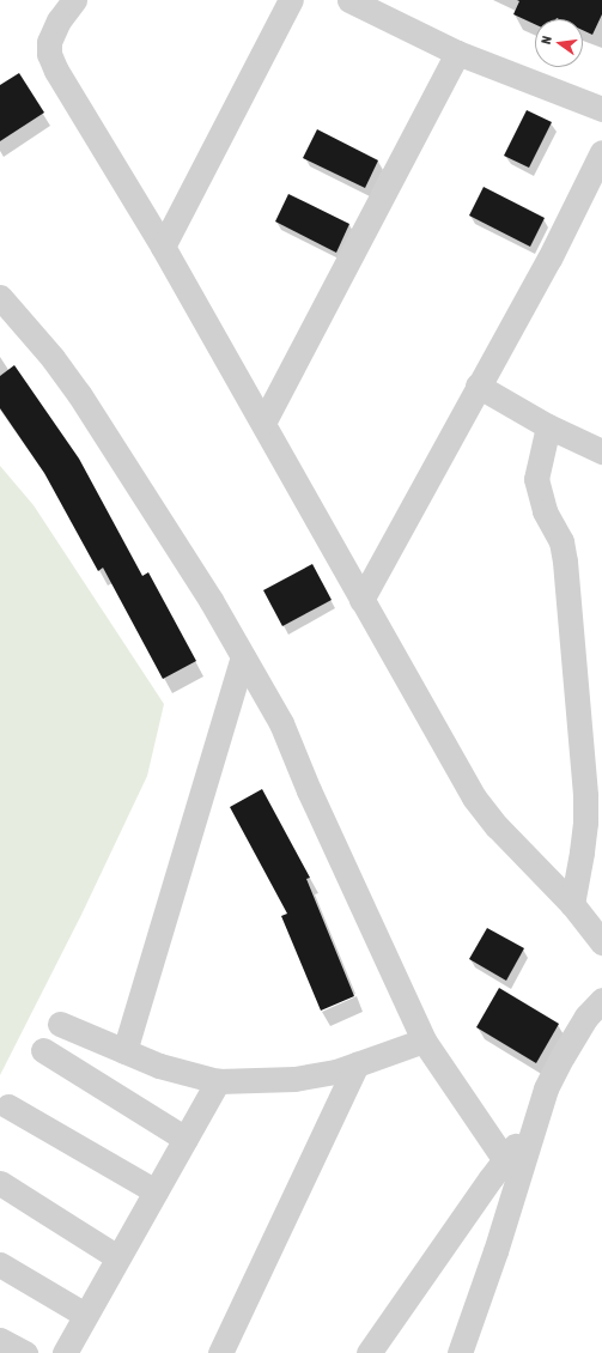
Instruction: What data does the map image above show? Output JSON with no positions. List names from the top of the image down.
{
  "north": "left"
}
